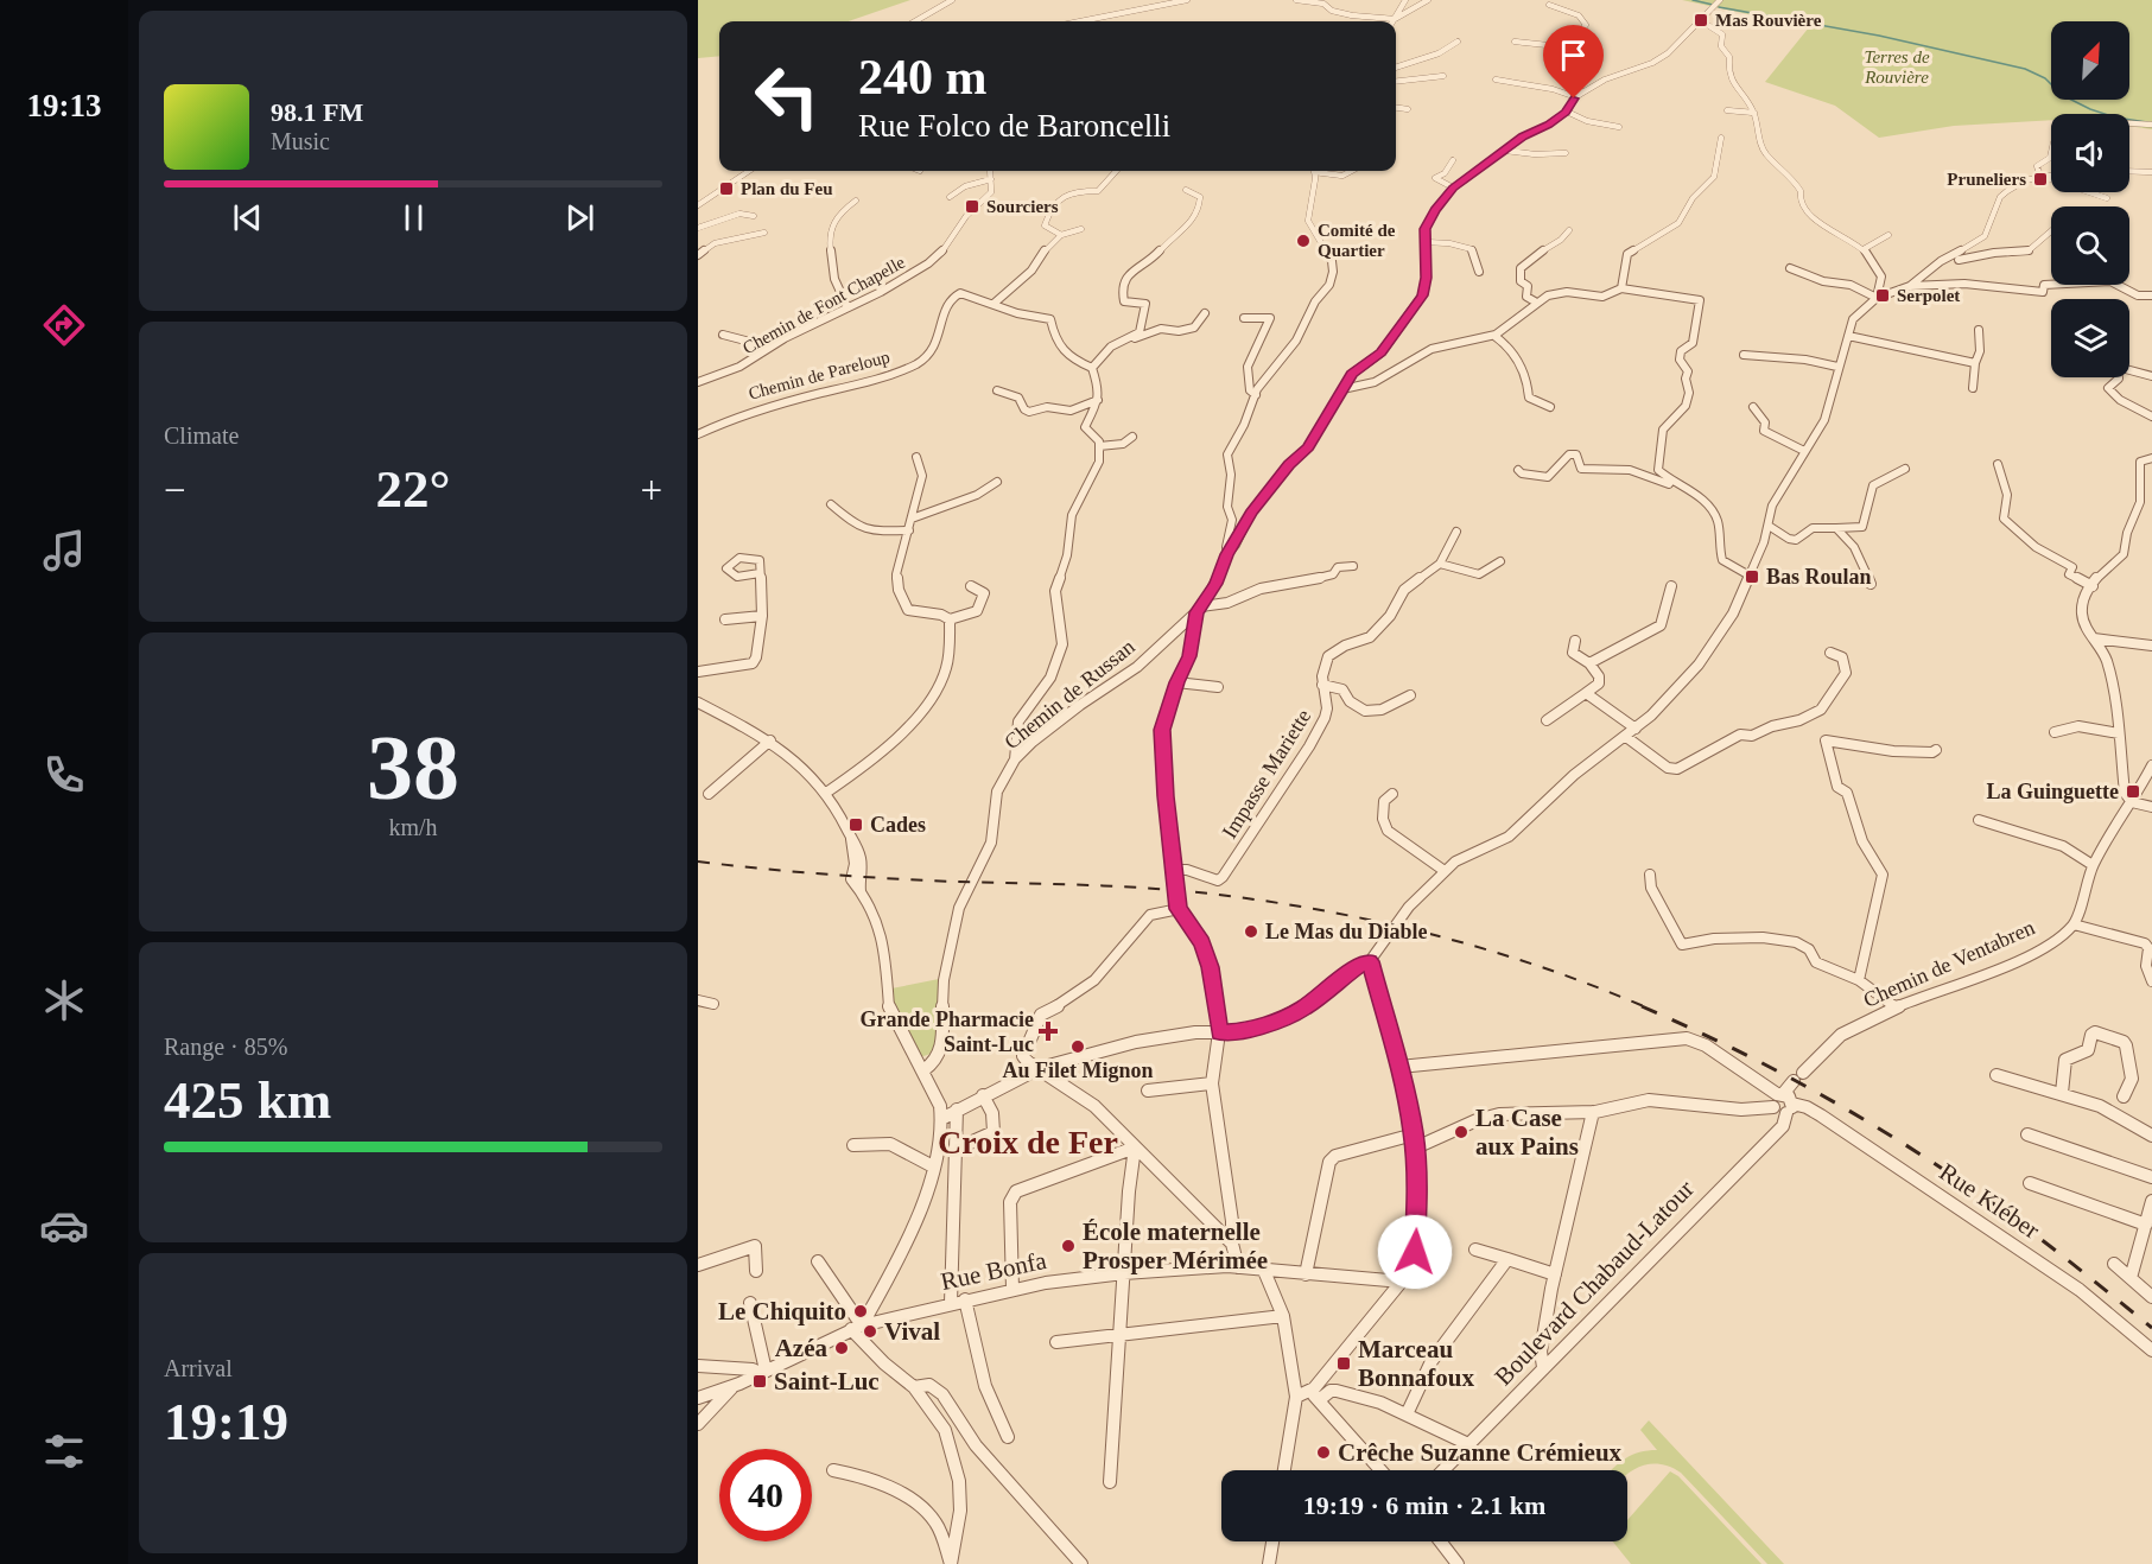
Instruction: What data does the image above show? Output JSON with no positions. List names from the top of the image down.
{
  "streets": {
    "street": [
      "Chemin de Font Chapelle",
      "Chemin de Pareloup",
      "Chemin de Russan",
      "Impasse Mariette",
      "Chemin de Ventabren",
      "Rue Kléber",
      "Rue Bonfa",
      "Boulevard Chabaud-Latour"
    ]
  },
  "crossings": [
    ["Chemin de Ventabren", "Rue Kléber"],
    ["Chemin de Ventabren", "Boulevard Chabaud-Latour"],
    ["Rue Kléber", "Boulevard Chabaud-Latour"]
  ],
  "districts": ["Croix de Fer"],
  "parks": ["Terres de Rouvière"],
  "places": {
    "transit": [
      "Mas Rouvière",
      "Pruneliers",
      "Plan du Feu",
      "Sourciers",
      "Serpolet",
      "Bas Roulan",
      "La Guinguette",
      "Cades",
      "Marceau Bonnafoux",
      "Saint-Luc"
    ],
    "other": [
      "Comité de Quartier",
      "Le Mas du Diable",
      "Au Filet Mignon",
      "La Case aux Pains",
      "École maternelle Prosper Mérimée",
      "Le Chiquito",
      "Vival",
      "Azéa",
      "Crêche Suzanne Crémieux"
    ],
    "health": ["Grande Pharmacie Saint-Luc"]
  },
  "north": "top right",
  "page": {
    "tabs": "19:13",
    "turn": ["240 m", "Rue Folco de Baroncelli"],
    "song": ["98.1 FM", "Music"],
    "tile": [
      "Climate",
      ["38", "km/h"],
      ["Range · 85%", "425 km"],
      ["Arrival", "19:19"]
    ],
    "heat": ["−", "22°", "+"],
    "limit": "40",
    "trip": "19:19 · 6 min · 2.1 km"
  }
}
